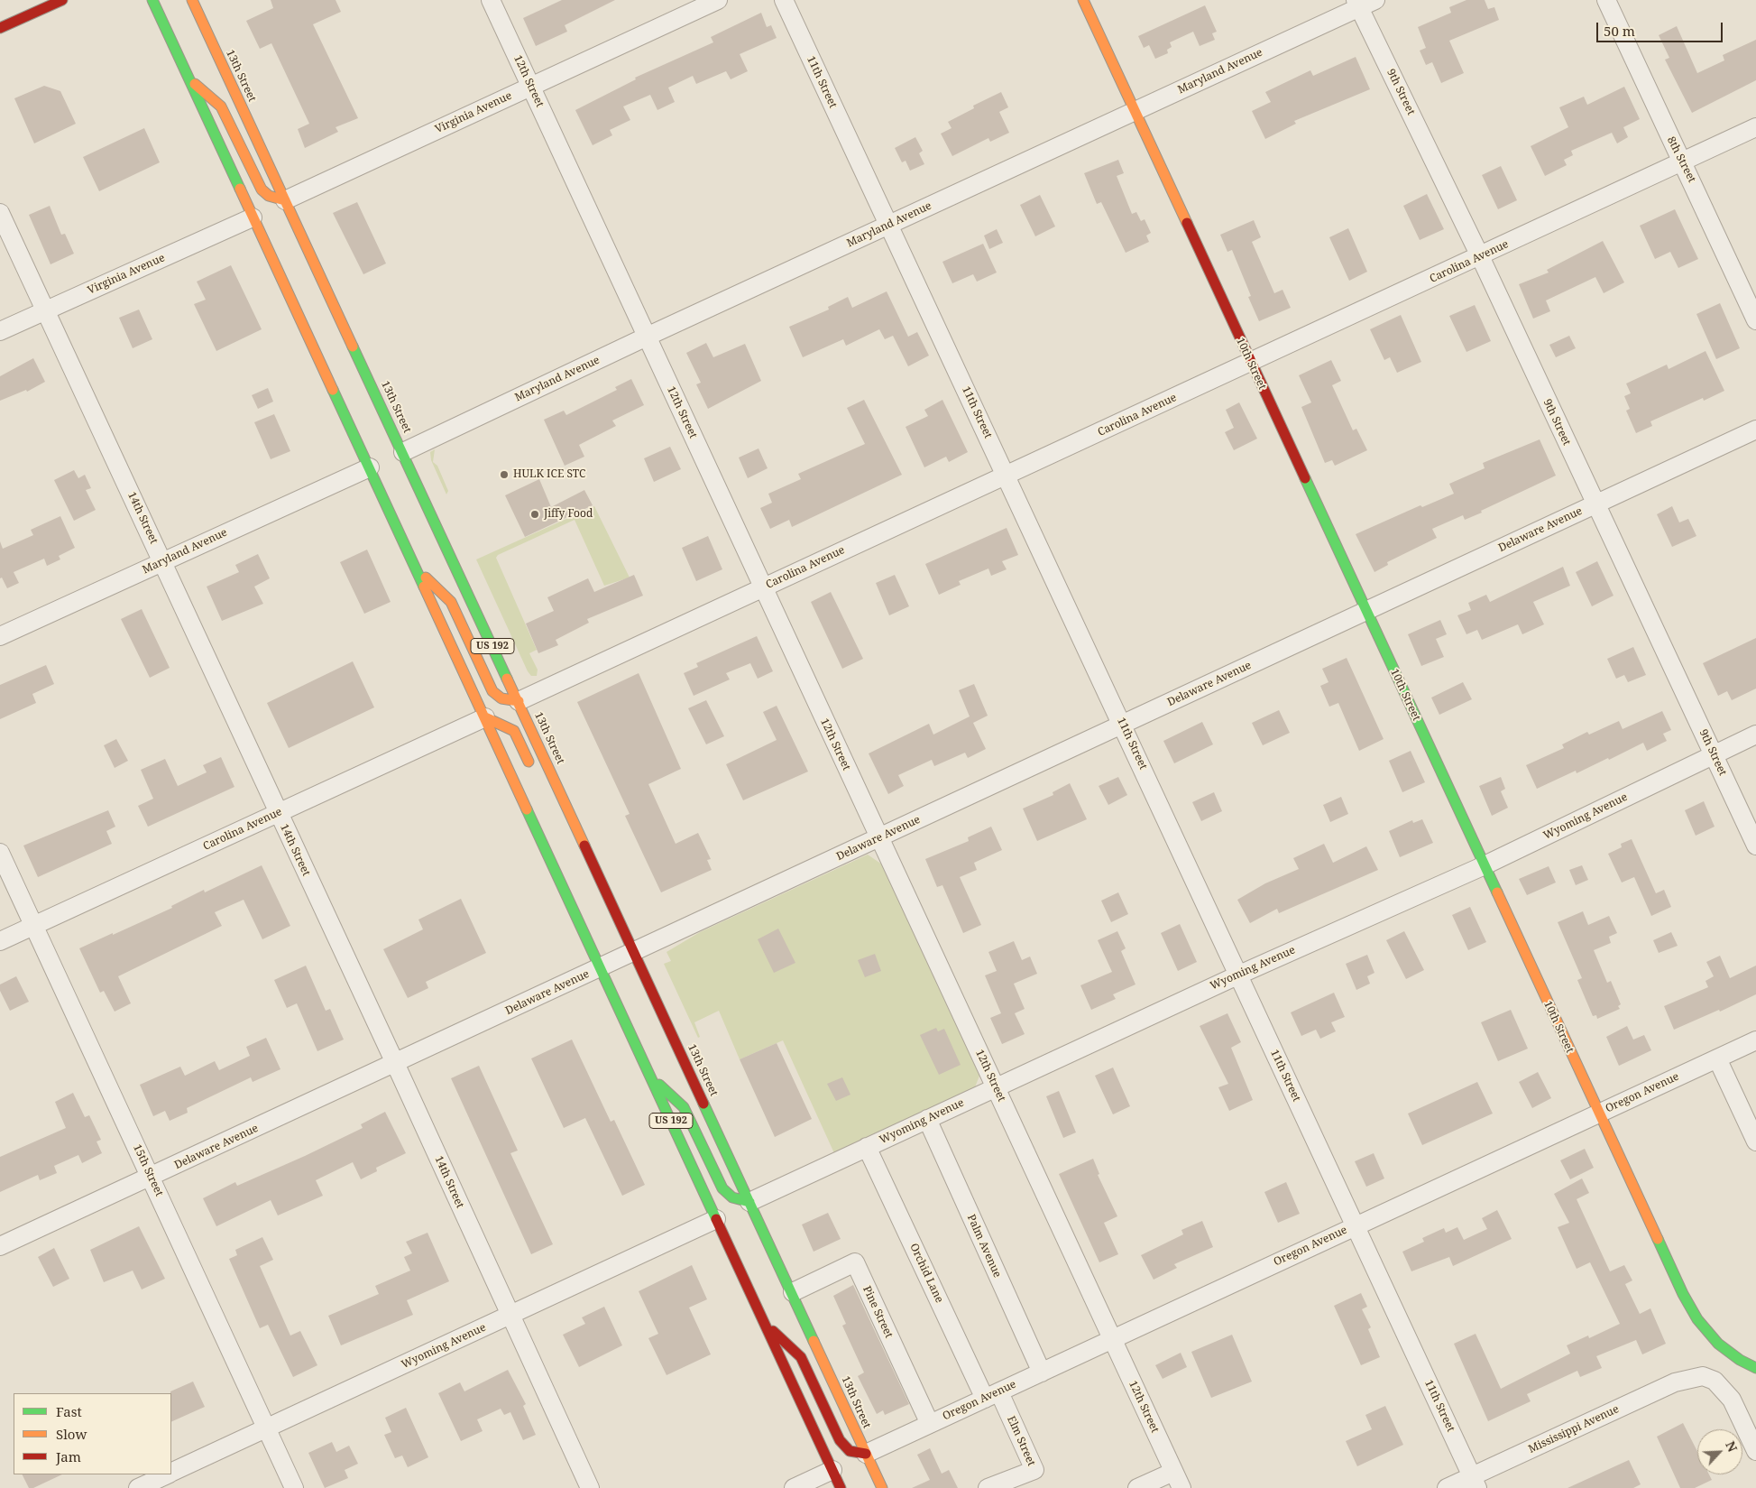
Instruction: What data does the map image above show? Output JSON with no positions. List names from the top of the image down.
{
  "streets": {
    "main road": ["13th Street", "10th Street", "US 192"],
    "street": [
      "Maryland Avenue",
      "12th Street",
      "11th Street",
      "9th Street",
      "Virginia Avenue",
      "8th Street",
      "Carolina Avenue",
      "14th Street",
      "Delaware Avenue",
      "Wyoming Avenue",
      "Oregon Avenue",
      "15th Street",
      "Palm Avenue",
      "Orchid Lane",
      "Pine Street",
      "Mississippi Avenue",
      "Elm Street"
    ]
  },
  "crossings": [
    ["Maryland Avenue", "13th Street"],
    ["Maryland Avenue", "12th Street"],
    ["Maryland Avenue", "11th Street"],
    ["Maryland Avenue", "9th Street"],
    ["Maryland Avenue", "10th Street"],
    ["Maryland Avenue", "14th Street"],
    ["Maryland Avenue", "US 192"],
    ["13th Street", "Virginia Avenue"],
    ["13th Street", "Carolina Avenue"],
    ["13th Street", "Delaware Avenue"],
    ["13th Street", "Wyoming Avenue"],
    ["13th Street", "Oregon Avenue"],
    ["13th Street", "Pine Street"],
    ["12th Street", "Virginia Avenue"],
    ["12th Street", "Carolina Avenue"],
    ["12th Street", "Delaware Avenue"],
    ["12th Street", "Wyoming Avenue"],
    ["12th Street", "Oregon Avenue"],
    ["11th Street", "Carolina Avenue"],
    ["11th Street", "Delaware Avenue"],
    ["11th Street", "Wyoming Avenue"],
    ["11th Street", "Oregon Avenue"],
    ["11th Street", "Mississippi Avenue"],
    ["9th Street", "Carolina Avenue"],
    ["9th Street", "Delaware Avenue"],
    ["9th Street", "Wyoming Avenue"],
    ["Virginia Avenue", "14th Street"],
    ["Virginia Avenue", "US 192"],
    ["8th Street", "Carolina Avenue"],
    ["Carolina Avenue", "10th Street"],
    ["Carolina Avenue", "14th Street"],
    ["Carolina Avenue", "US 192"],
    ["Carolina Avenue", "15th Street"],
    ["10th Street", "Delaware Avenue"],
    ["10th Street", "Wyoming Avenue"],
    ["10th Street", "Oregon Avenue"],
    ["14th Street", "Delaware Avenue"],
    ["14th Street", "Wyoming Avenue"],
    ["Delaware Avenue", "US 192"],
    ["Delaware Avenue", "15th Street"],
    ["US 192", "Wyoming Avenue"],
    ["Wyoming Avenue", "15th Street"],
    ["Wyoming Avenue", "Palm Avenue"],
    ["Wyoming Avenue", "Orchid Lane"],
    ["Oregon Avenue", "Palm Avenue"],
    ["Oregon Avenue", "Orchid Lane"],
    ["Oregon Avenue", "Pine Street"],
    ["Oregon Avenue", "Elm Street"],
    ["Orchid Lane", "Elm Street"]
  ],
  "places": ["HULK ICE STC", "Jiffy Food"],
  "legend": ["Fast", "Slow", "Jam"],
  "scale_bar": "50 m",
  "north": "top right"
}
